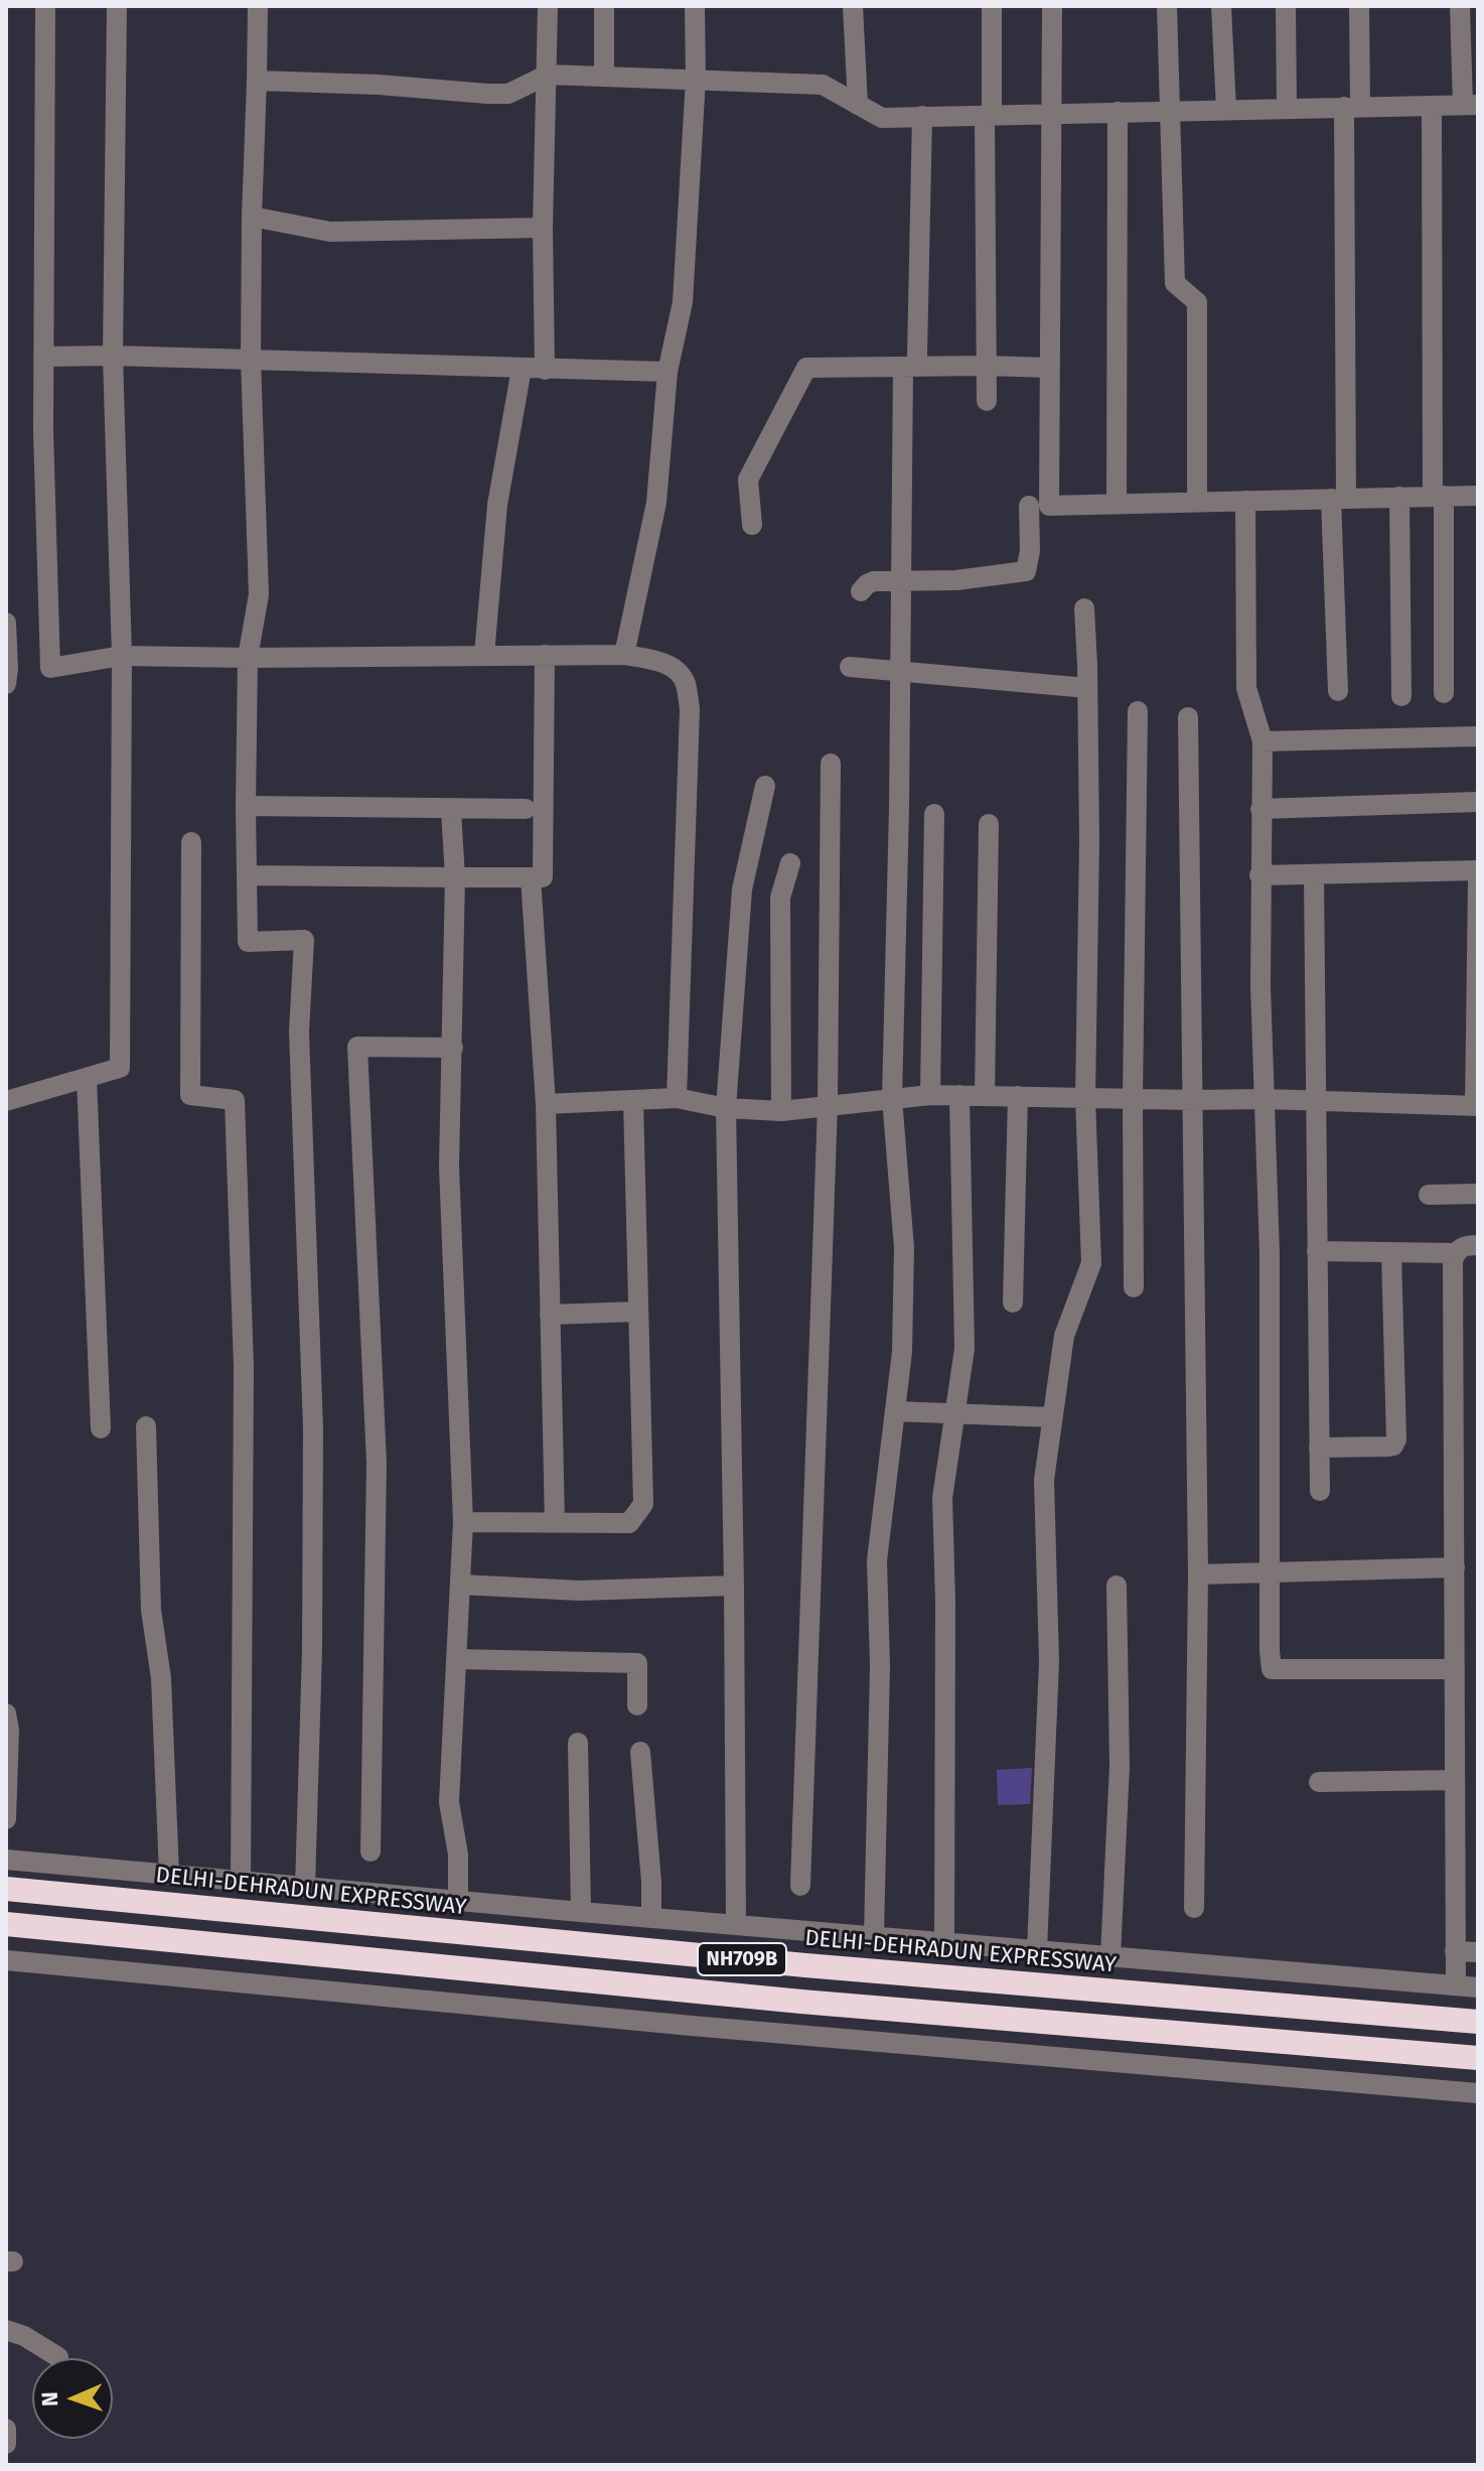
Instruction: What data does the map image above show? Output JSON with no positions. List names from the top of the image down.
{
  "streets": {
    "highway": ["DELHI-DEHRADUN EXPRESSWAY", "NH709B"]
  },
  "north": "left"
}
